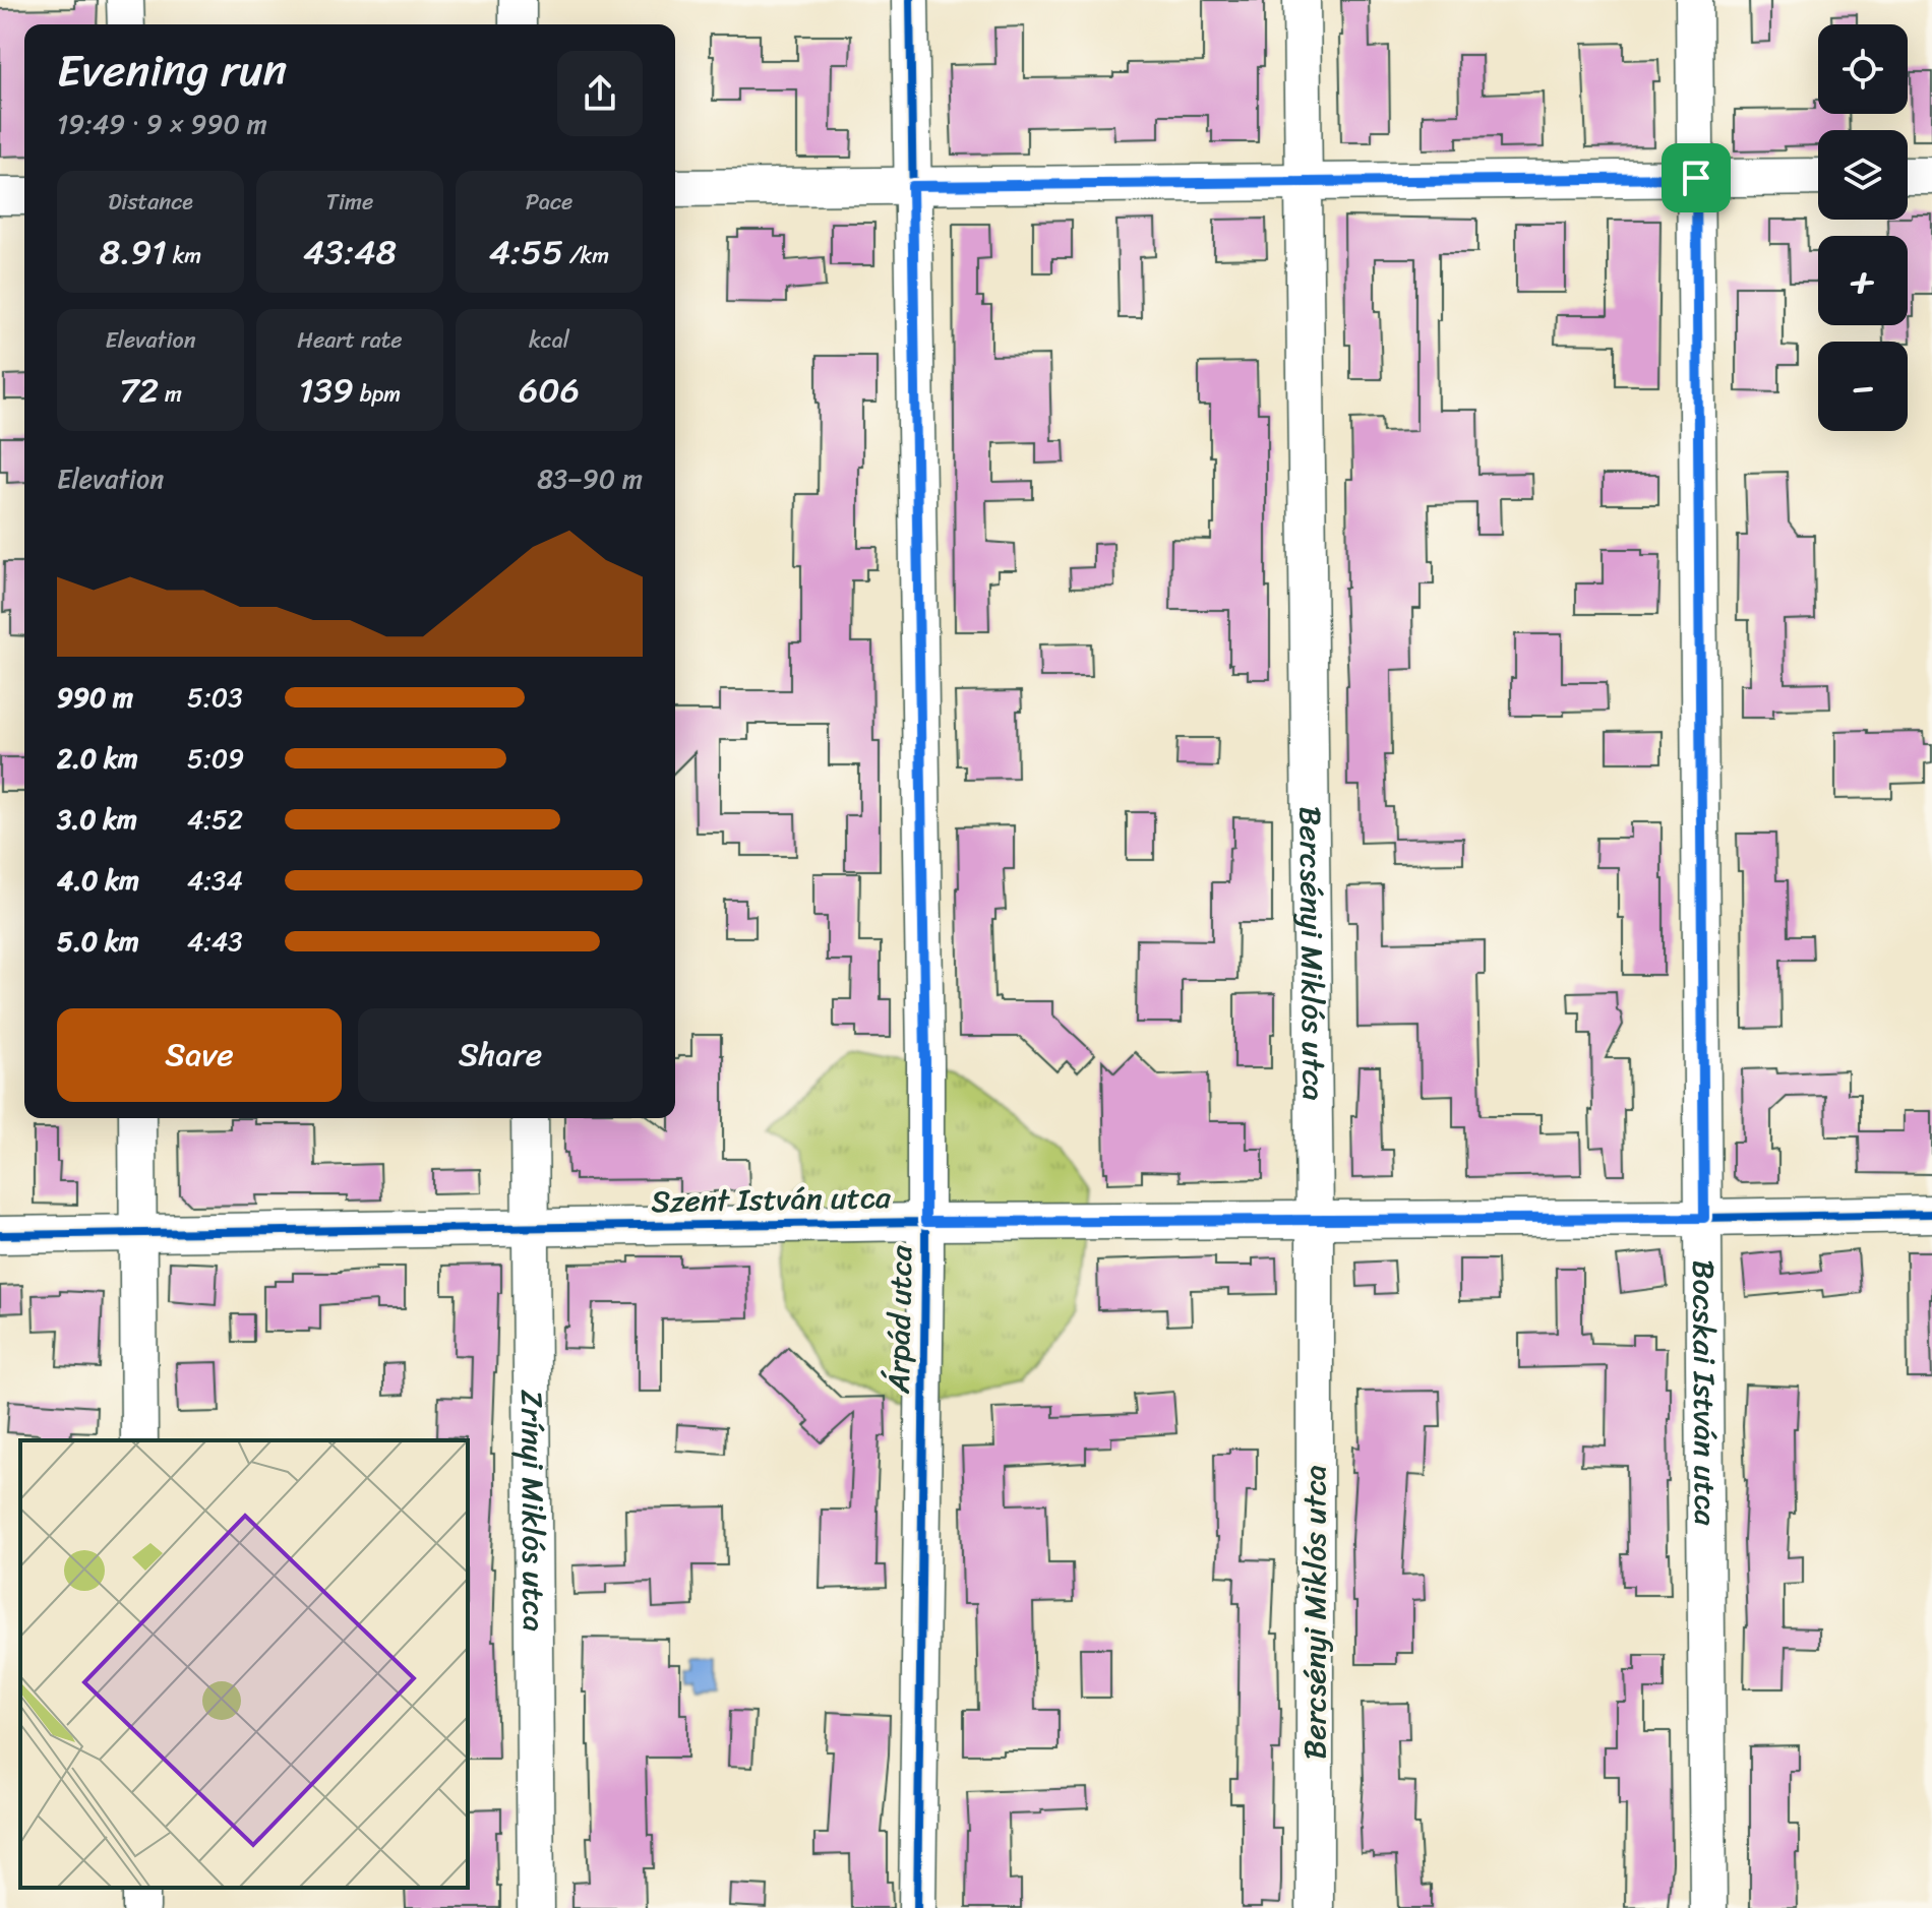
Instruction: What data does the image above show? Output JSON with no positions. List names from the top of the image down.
{
  "streets": {
    "street": [
      "Bercsényi Miklós utca",
      "Szent István utca",
      "Árpád utca",
      "Bocskai István utca",
      "Zrínyi Miklós utca"
    ]
  },
  "crossings": [
    ["Bercsényi Miklós utca", "Szent István utca"],
    ["Szent István utca", "Árpád utca"],
    ["Szent István utca", "Bocskai István utca"],
    ["Szent István utca", "Zrínyi Miklós utca"]
  ],
  "page": {
    "map_buttons": ["+", "−"],
    "heading": ["Evening run", "19:49 · 9 × 990 m"],
    "stats": [
      ["Distance", "8.91 km"],
      ["Time", "43:48"],
      ["Pace", "4:55 /km"],
      ["Elevation", "72 m"],
      ["Heart rate", "139 bpm"],
      ["kcal", "606"]
    ],
    "chart": ["Elevation", "83–90 m"],
    "list": [
      {
        "name": "990 m",
        "note": "5:03"
      },
      {
        "name": "2.0 km",
        "note": "5:09"
      },
      {
        "name": "3.0 km",
        "note": "4:52"
      },
      {
        "name": "4.0 km",
        "note": "4:34"
      },
      {
        "name": "5.0 km",
        "note": "4:43"
      }
    ],
    "buttons": ["Save", "Share"]
  }
}
